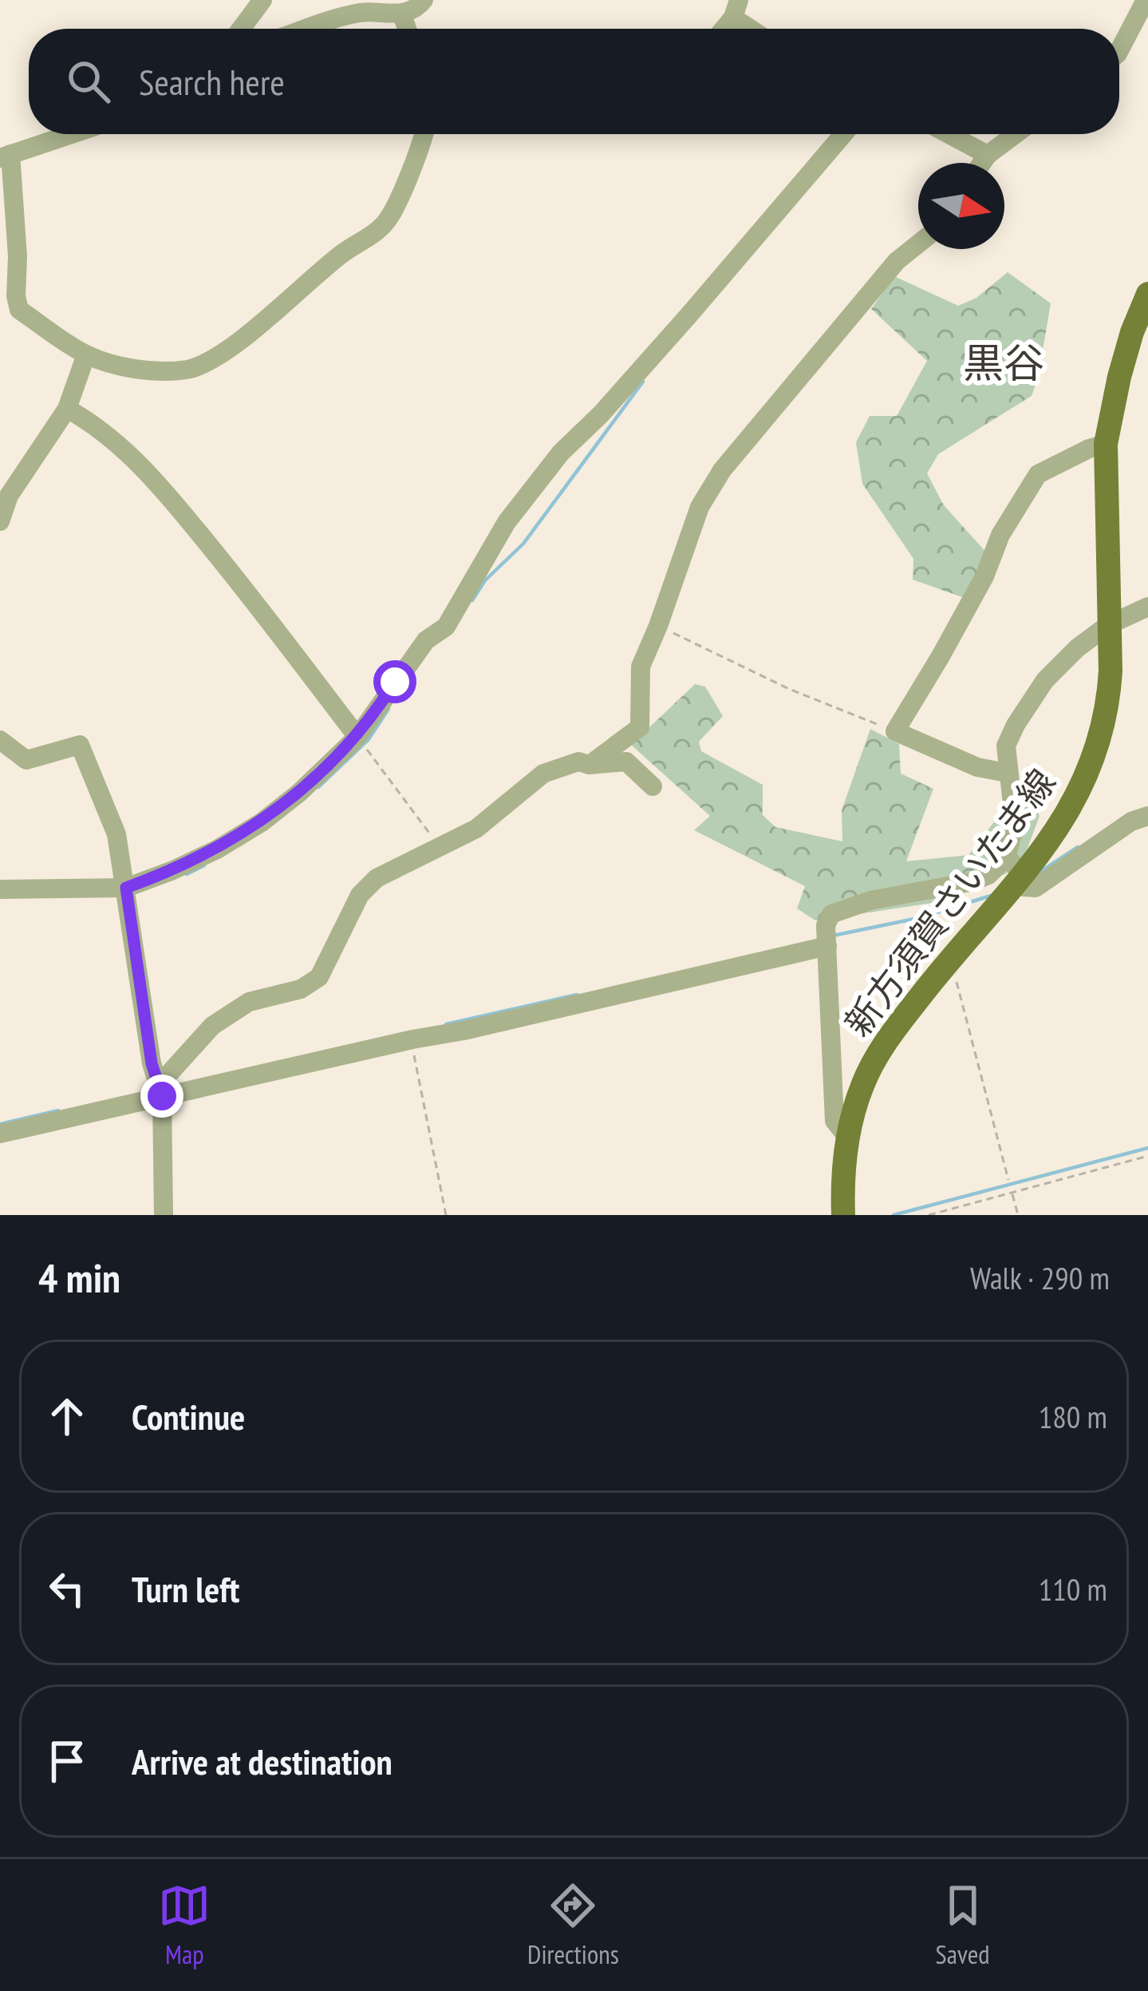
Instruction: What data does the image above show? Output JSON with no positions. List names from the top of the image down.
{
  "streets": {
    "main road": ["新方須賀さいたま線"]
  },
  "districts": ["黒谷"],
  "north": "right",
  "page": {
    "search": "Search here",
    "heading": ["4 min", "Walk · 290 m"],
    "list": [
      ["Continue", "180 m"],
      ["Turn left", "110 m"],
      "Arrive at destination"
    ],
    "nav": ["Map", "Directions", "Saved"]
  }
}
